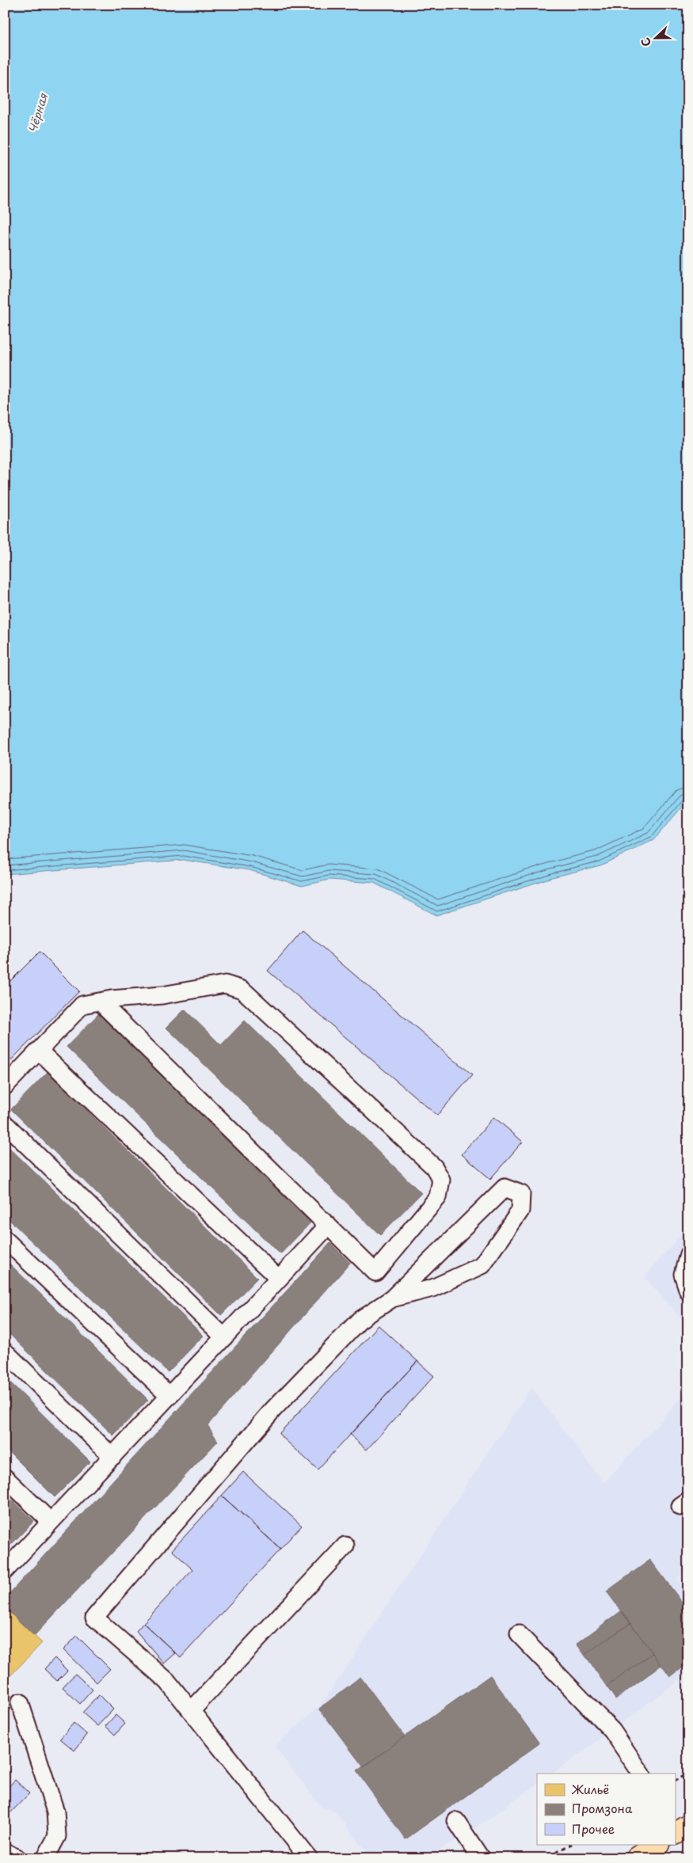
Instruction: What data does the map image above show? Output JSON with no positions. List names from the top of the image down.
{
  "water": ["Чёрная"],
  "legend": ["Жильё", "Промзона", "Прочее"],
  "north": "left"
}
